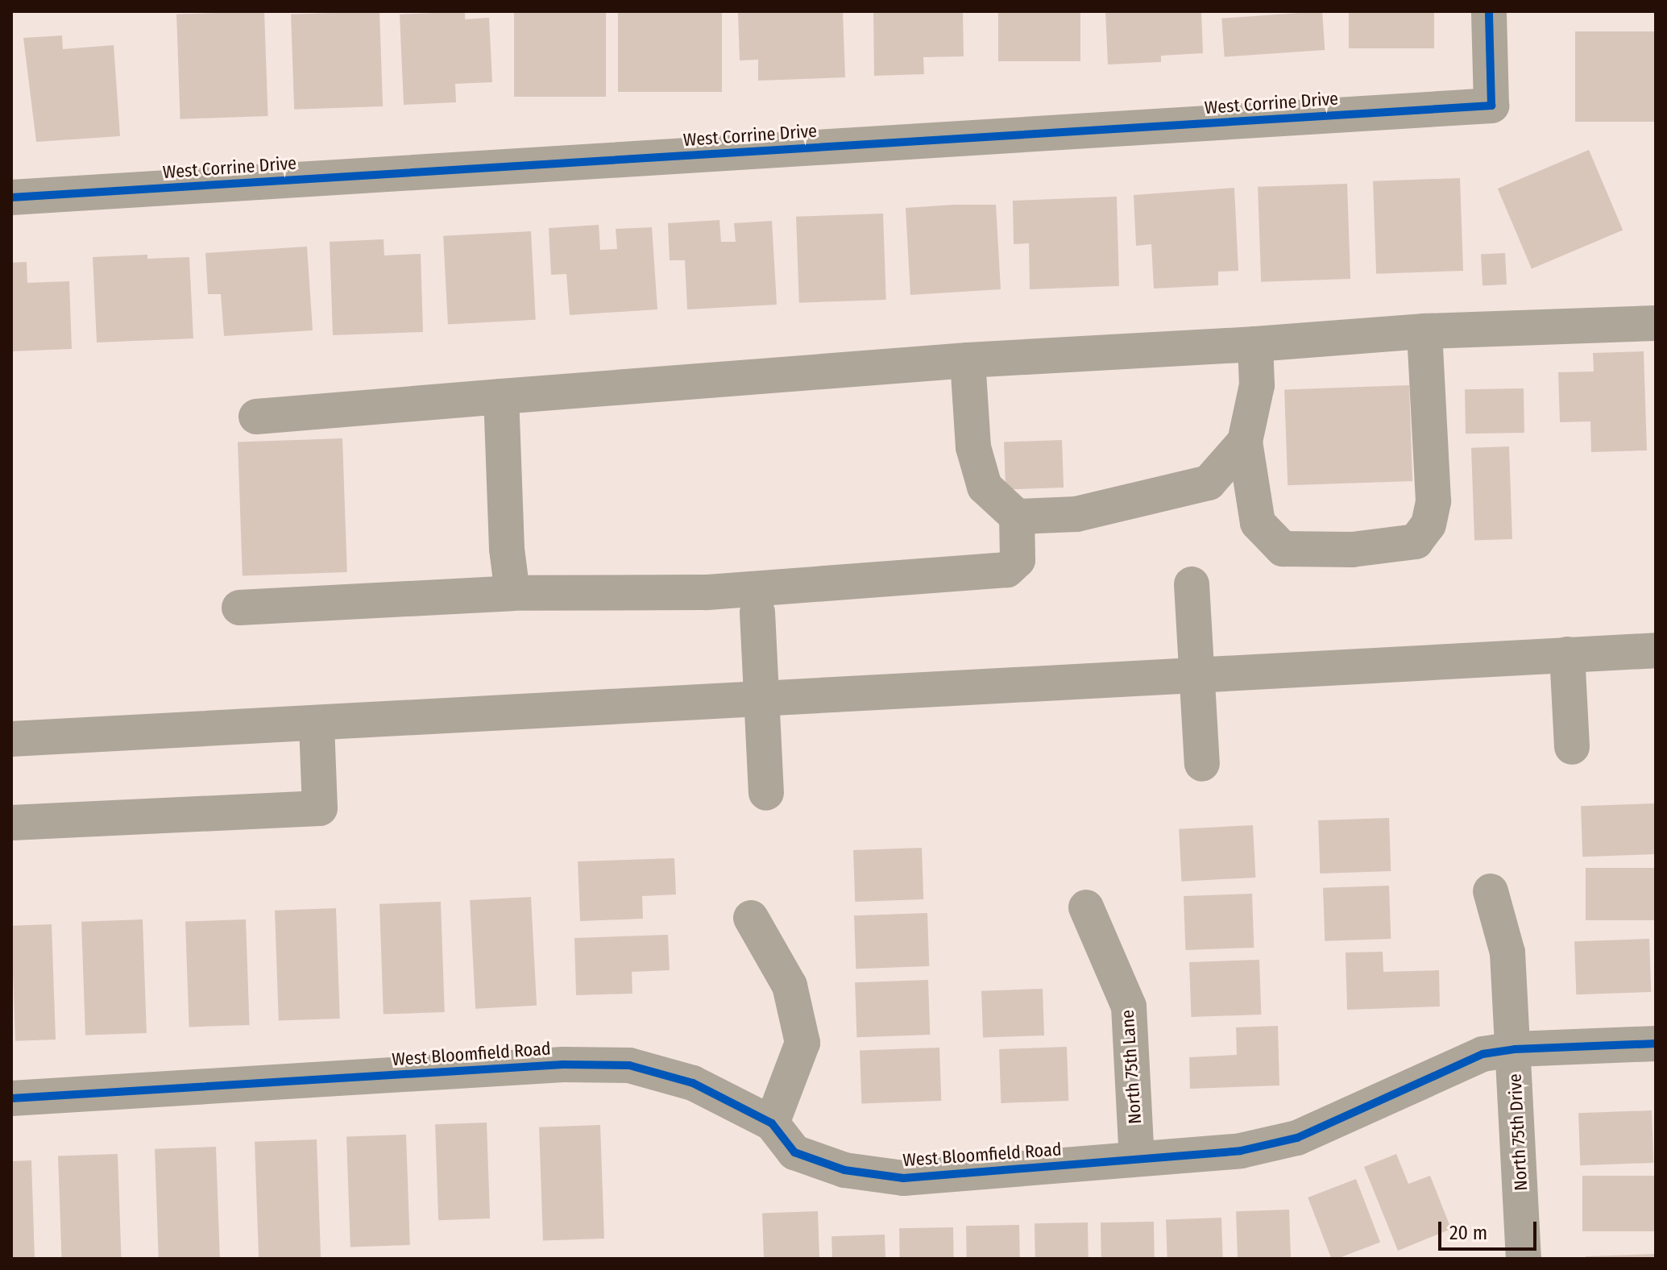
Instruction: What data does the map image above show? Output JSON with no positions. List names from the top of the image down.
{
  "streets": {
    "street": [
      "West Corrine Drive",
      "West Bloomfield Road",
      "North 75th Lane",
      "North 75th Drive"
    ]
  },
  "crossings": [
    ["West Bloomfield Road", "North 75th Lane"],
    ["West Bloomfield Road", "North 75th Drive"]
  ],
  "scale_bar": "20 m"
}
